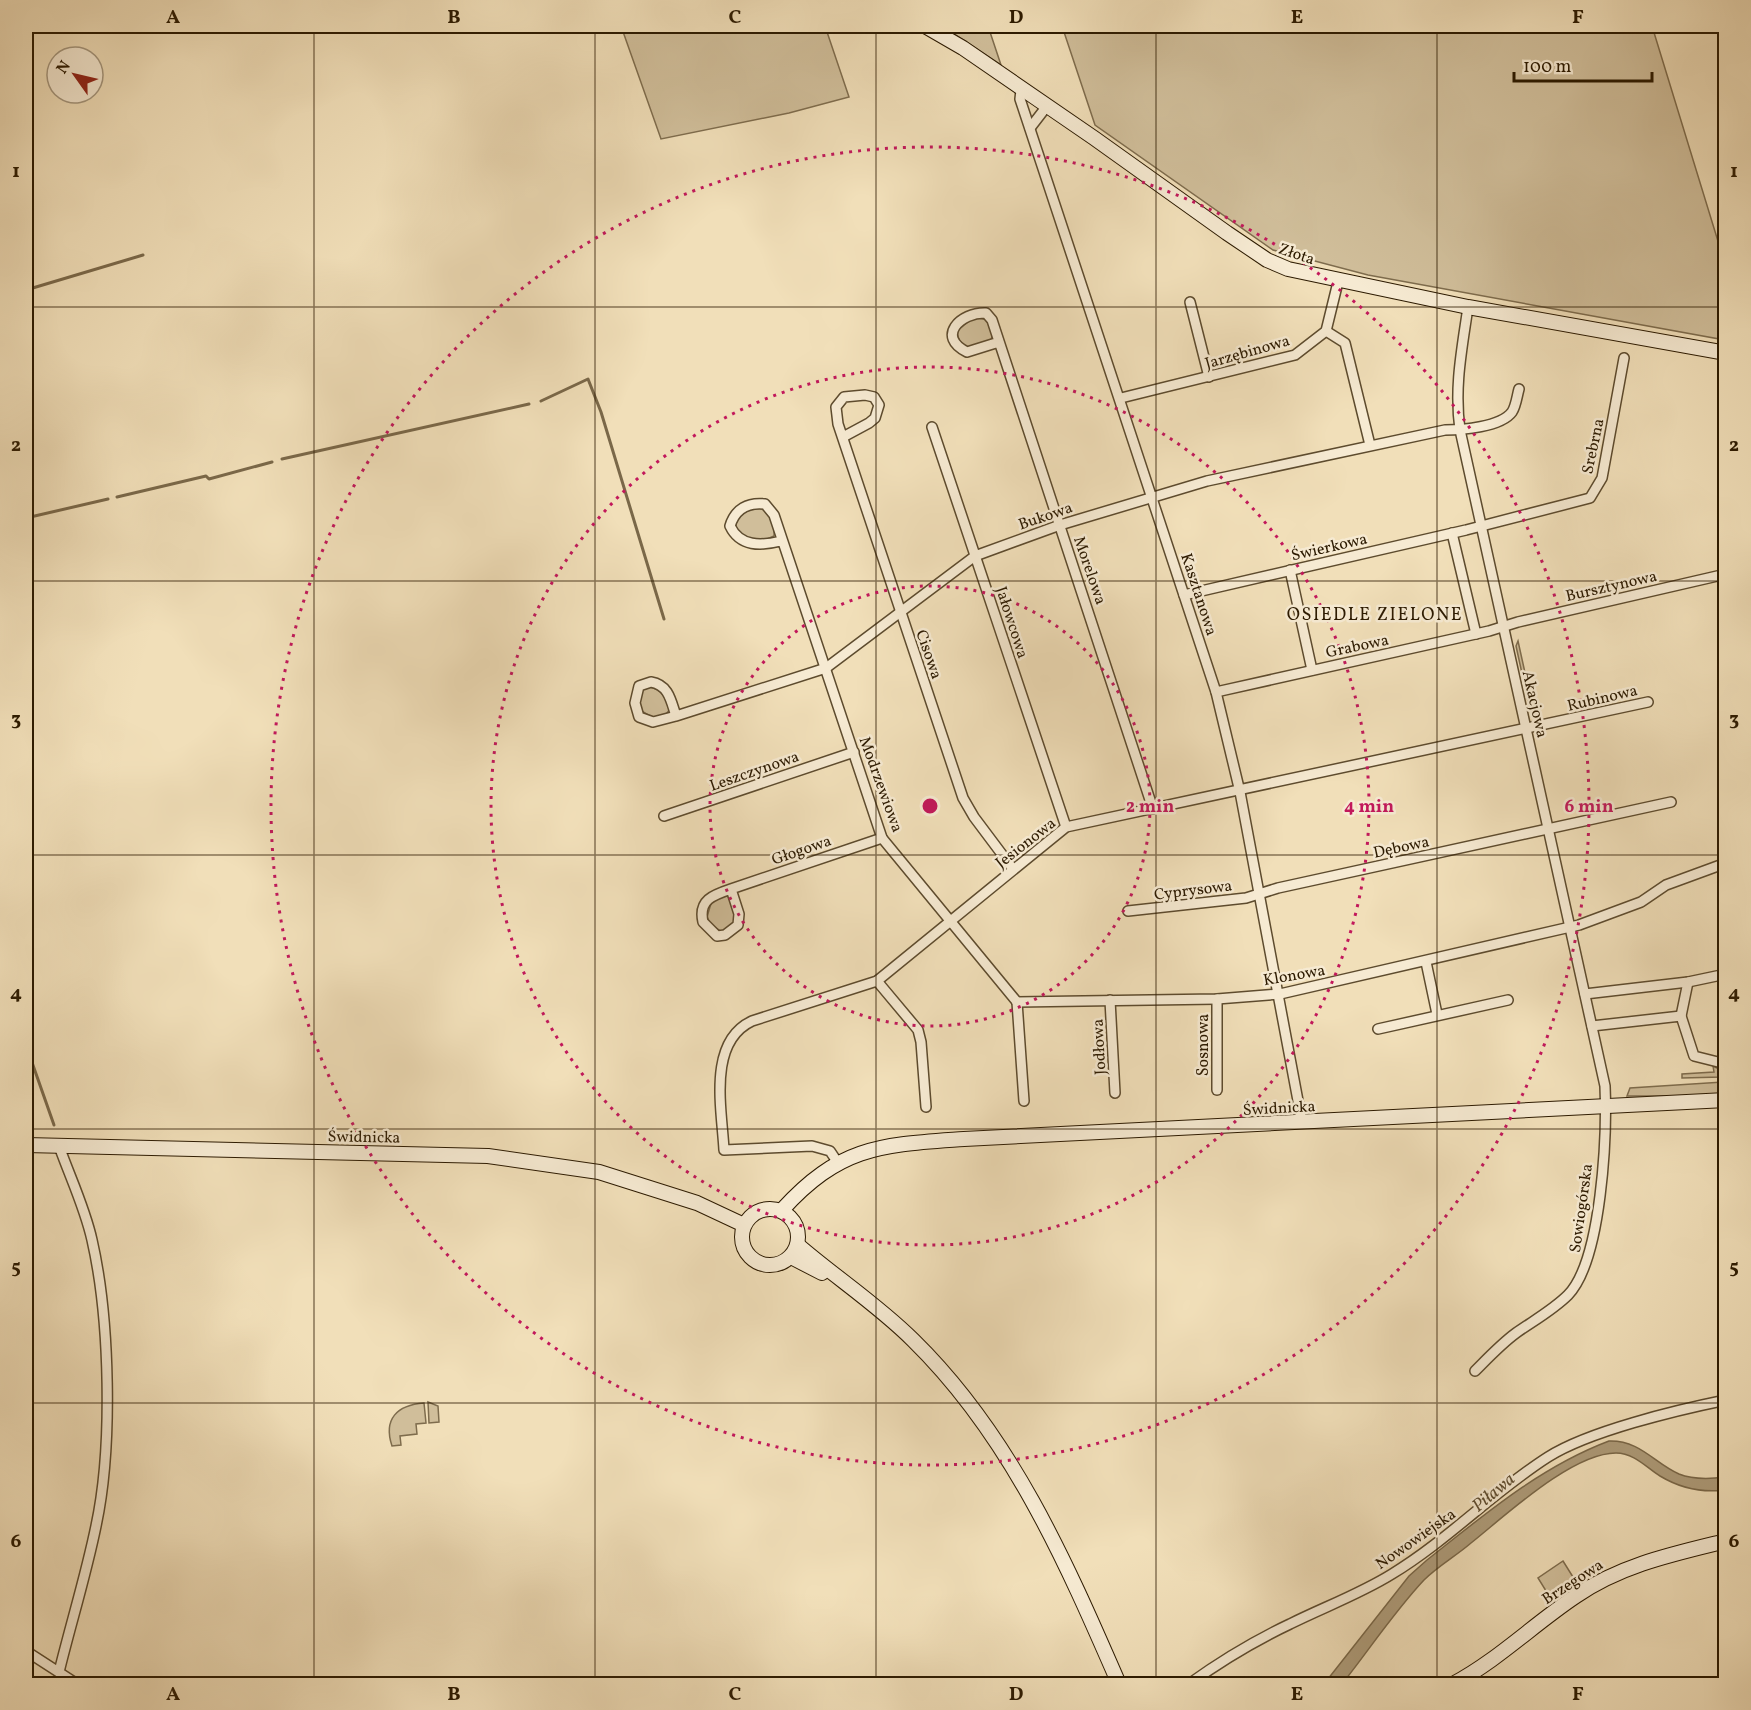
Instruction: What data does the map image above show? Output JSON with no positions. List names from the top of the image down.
{
  "streets": {
    "street": [
      "Złota",
      "Jarzębinowa",
      "Srebrna",
      "Bukowa",
      "Świerkowa",
      "Morelowa",
      "Bursztynowa",
      "Kasztanowa",
      "Jałowcowa",
      "Grabowa",
      "Cisowa",
      "Rubinowa",
      "Akacjowa",
      "Leszczynowa",
      "Modrzewiowa",
      "Jesionowa",
      "Dębowa",
      "Głogowa",
      "Cyprysowa",
      "Klonowa",
      "Sosnowa",
      "Jodłowa",
      "Świdnicka",
      "Sowiogórska",
      "Nowowiejska",
      "Brzegowa"
    ]
  },
  "crossings": [
    ["Złota", "Kasztanowa"],
    ["Złota", "Akacjowa"],
    ["Jarzębinowa", "Kasztanowa"],
    ["Srebrna", "Świerkowa"],
    ["Srebrna", "Akacjowa"],
    ["Bukowa", "Morelowa"],
    ["Bukowa", "Kasztanowa"],
    ["Bukowa", "Jałowcowa"],
    ["Bukowa", "Cisowa"],
    ["Bukowa", "Akacjowa"],
    ["Bukowa", "Modrzewiowa"],
    ["Świerkowa", "Kasztanowa"],
    ["Świerkowa", "Akacjowa"],
    ["Morelowa", "Jesionowa"],
    ["Bursztynowa", "Grabowa"],
    ["Bursztynowa", "Akacjowa"],
    ["Kasztanowa", "Grabowa"],
    ["Kasztanowa", "Jesionowa"],
    ["Kasztanowa", "Dębowa"],
    ["Kasztanowa", "Cyprysowa"],
    ["Kasztanowa", "Klonowa"],
    ["Kasztanowa", "Świdnicka"],
    ["Jałowcowa", "Jesionowa"],
    ["Grabowa", "Akacjowa"],
    ["Cisowa", "Jesionowa"],
    ["Rubinowa", "Akacjowa"],
    ["Rubinowa", "Jesionowa"],
    ["Akacjowa", "Jesionowa"],
    ["Akacjowa", "Dębowa"],
    ["Akacjowa", "Klonowa"],
    ["Akacjowa", "Świdnicka"],
    ["Akacjowa", "Sowiogórska"],
    ["Leszczynowa", "Modrzewiowa"],
    ["Modrzewiowa", "Jesionowa"],
    ["Modrzewiowa", "Głogowa"],
    ["Modrzewiowa", "Klonowa"],
    ["Jesionowa", "Świdnicka"],
    ["Dębowa", "Cyprysowa"],
    ["Klonowa", "Sosnowa"],
    ["Klonowa", "Jodłowa"],
    ["Świdnicka", "Sowiogórska"]
  ],
  "districts": ["OSIEDLE ZIELONE"],
  "water": ["Piława"],
  "scale_bar": "100 m",
  "north": "top left",
  "grid": {
    "columns": [
      "A",
      "B",
      "C",
      "D",
      "E",
      "F"
    ],
    "rows": [
      "1",
      "2",
      "3",
      "4",
      "5",
      "6"
    ]
  },
  "rings": ["2 min", "4 min", "6 min"]
}
